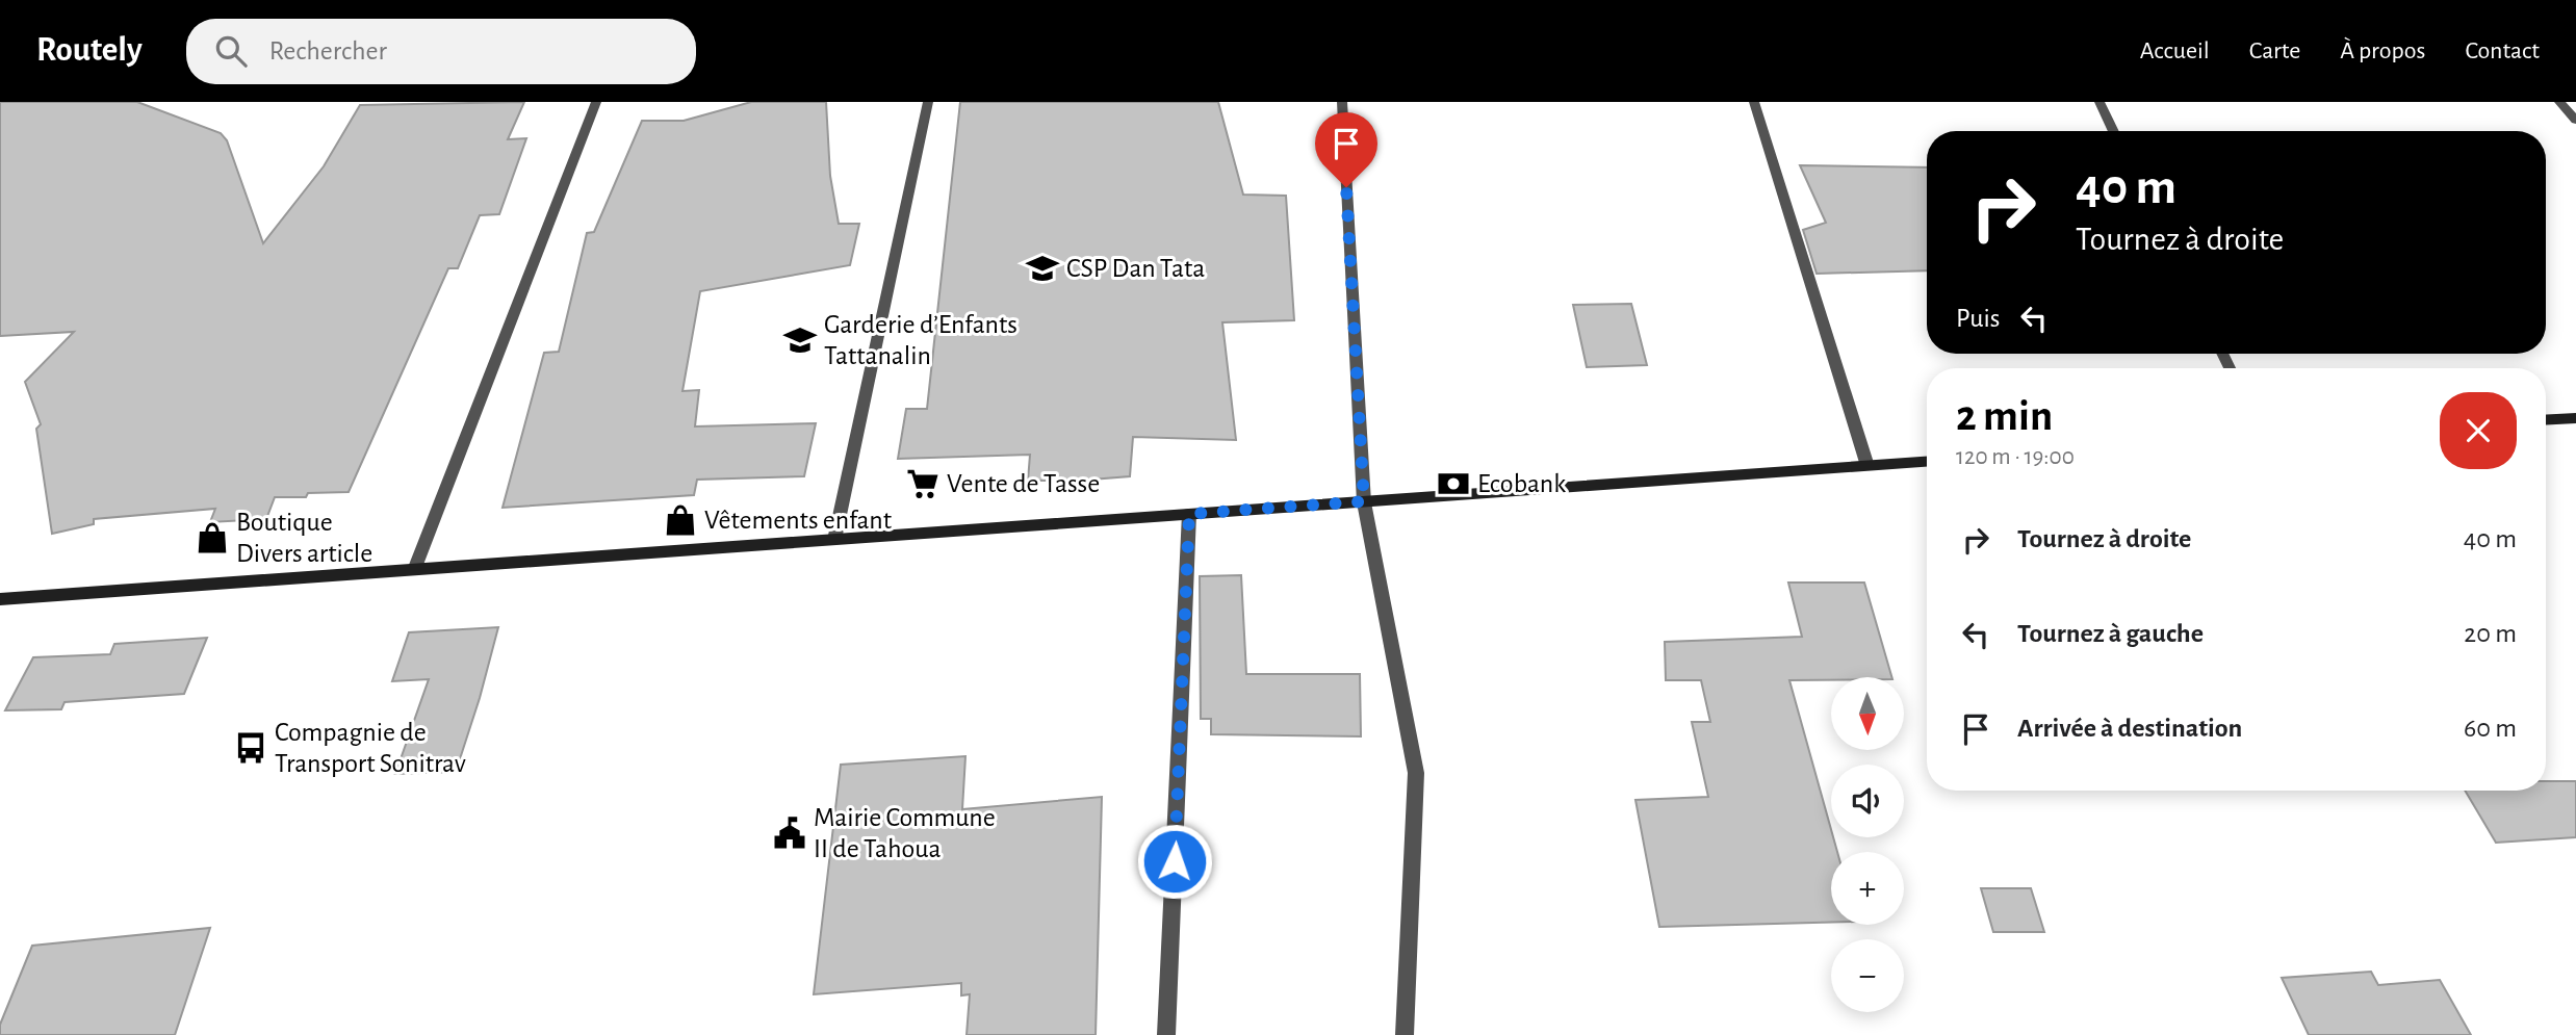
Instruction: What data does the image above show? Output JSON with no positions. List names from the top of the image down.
{
  "places": {
    "school or university": ["CSP Dan Tata", "Garderie d’Enfants Tattanalin"],
    "supermarket": ["Vente de Tasse"],
    "bank": ["Ecobank"],
    "shop": ["Vêtements enfant", "Boutique Divers article"],
    "bus stop": ["Compagnie de Transport Sonitrav"],
    "public building": ["Mairie Commune II de Tahoua"]
  },
  "north": "bottom",
  "page": {
    "header": "Routely",
    "search": "Rechercher",
    "nav": [
      "Accueil",
      "Carte",
      "À propos",
      "Contact"
    ],
    "turn": ["40 m", "Tournez à droite"],
    "then": "Puis",
    "heading": ["2 min", "120 m · 19:00"],
    "list": [
      {
        "name": "Tournez à droite",
        "value": "40 m"
      },
      {
        "name": "Tournez à gauche",
        "value": "20 m"
      },
      {
        "name": "Arrivée à destination",
        "value": "60 m"
      }
    ],
    "map_buttons": ["+", "−"]
  }
}
